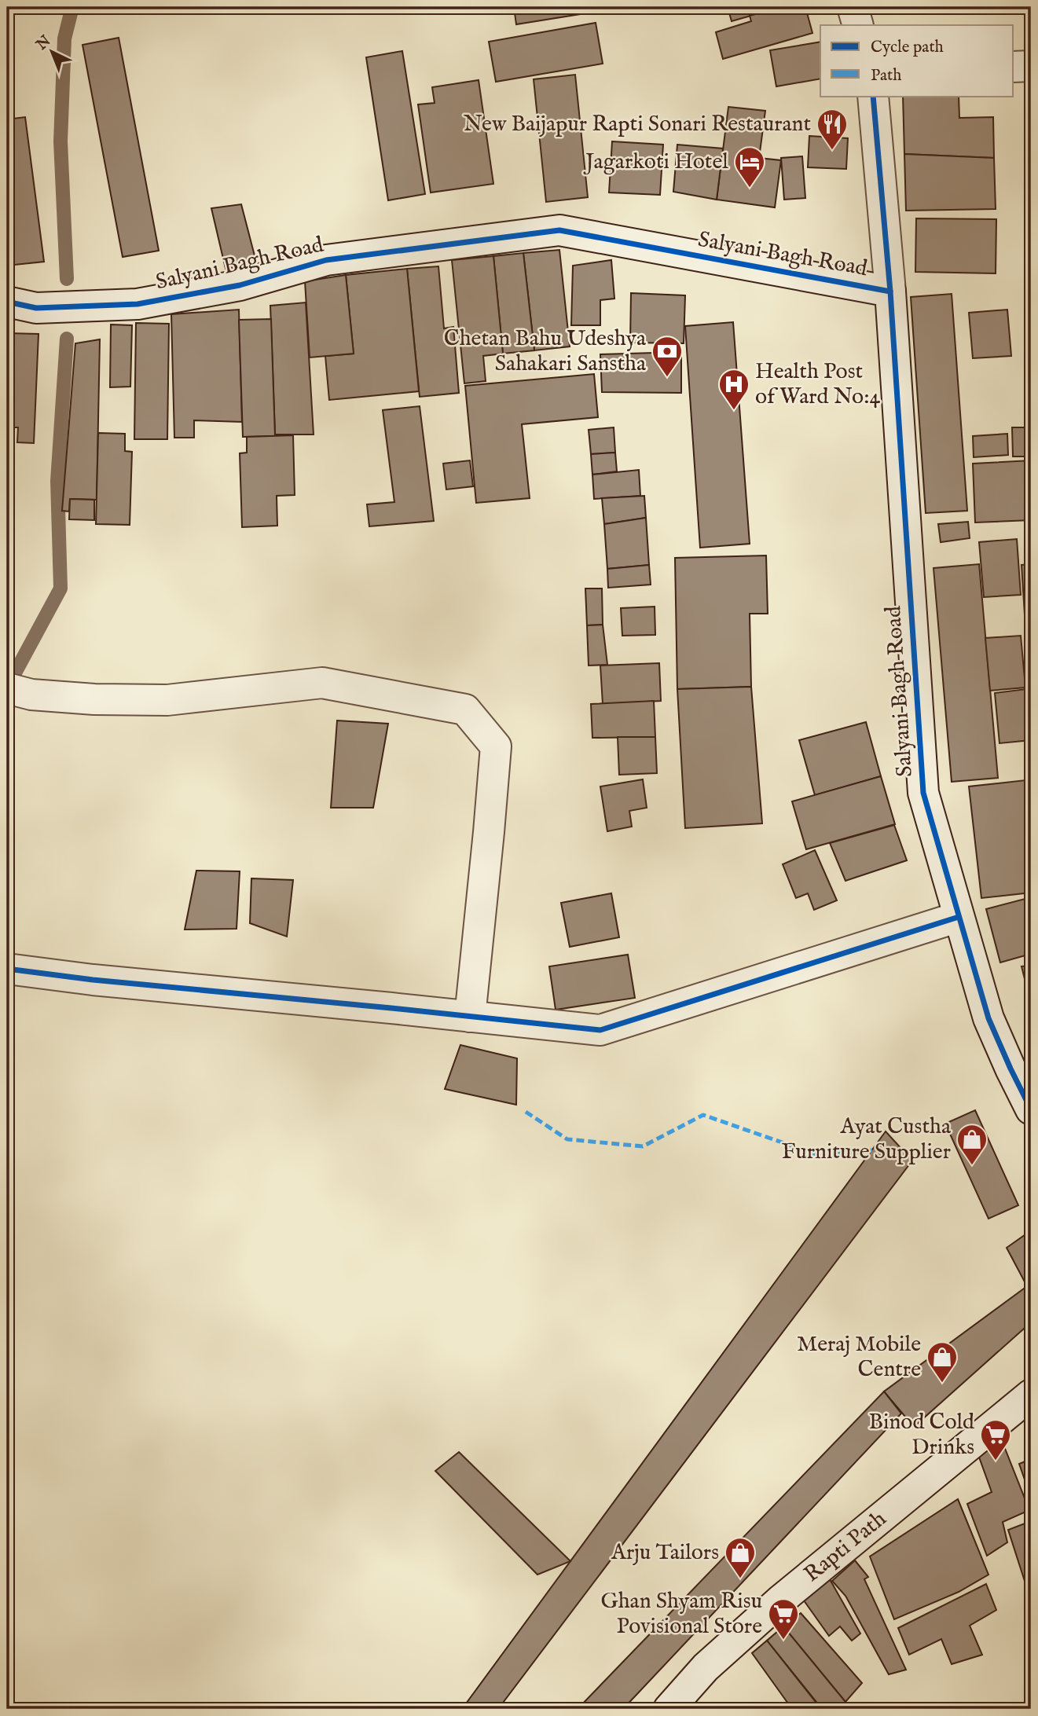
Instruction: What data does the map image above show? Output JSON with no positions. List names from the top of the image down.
{
  "streets": {
    "street": ["Salyani Bagh Road", "Rapti Path"]
  },
  "places": {
    "restaurant": ["New Baijapur Rapti Sonari Restaurant"],
    "hotel": ["Jagarkoti Hotel"],
    "bank": ["Chetan Bahu Udeshya Sahakari Sanstha"],
    "hospital": ["Health Post of Ward No:4"],
    "shop": ["Ayat Custha Furniture Supplier", "Meraj Mobile Centre", "Arju Tailors"],
    "supermarket": ["Binod Cold Drinks", "Ghan Shyam Risu Povisional Store"]
  },
  "legend": ["Cycle path", "Path"],
  "north": "top left"
}
